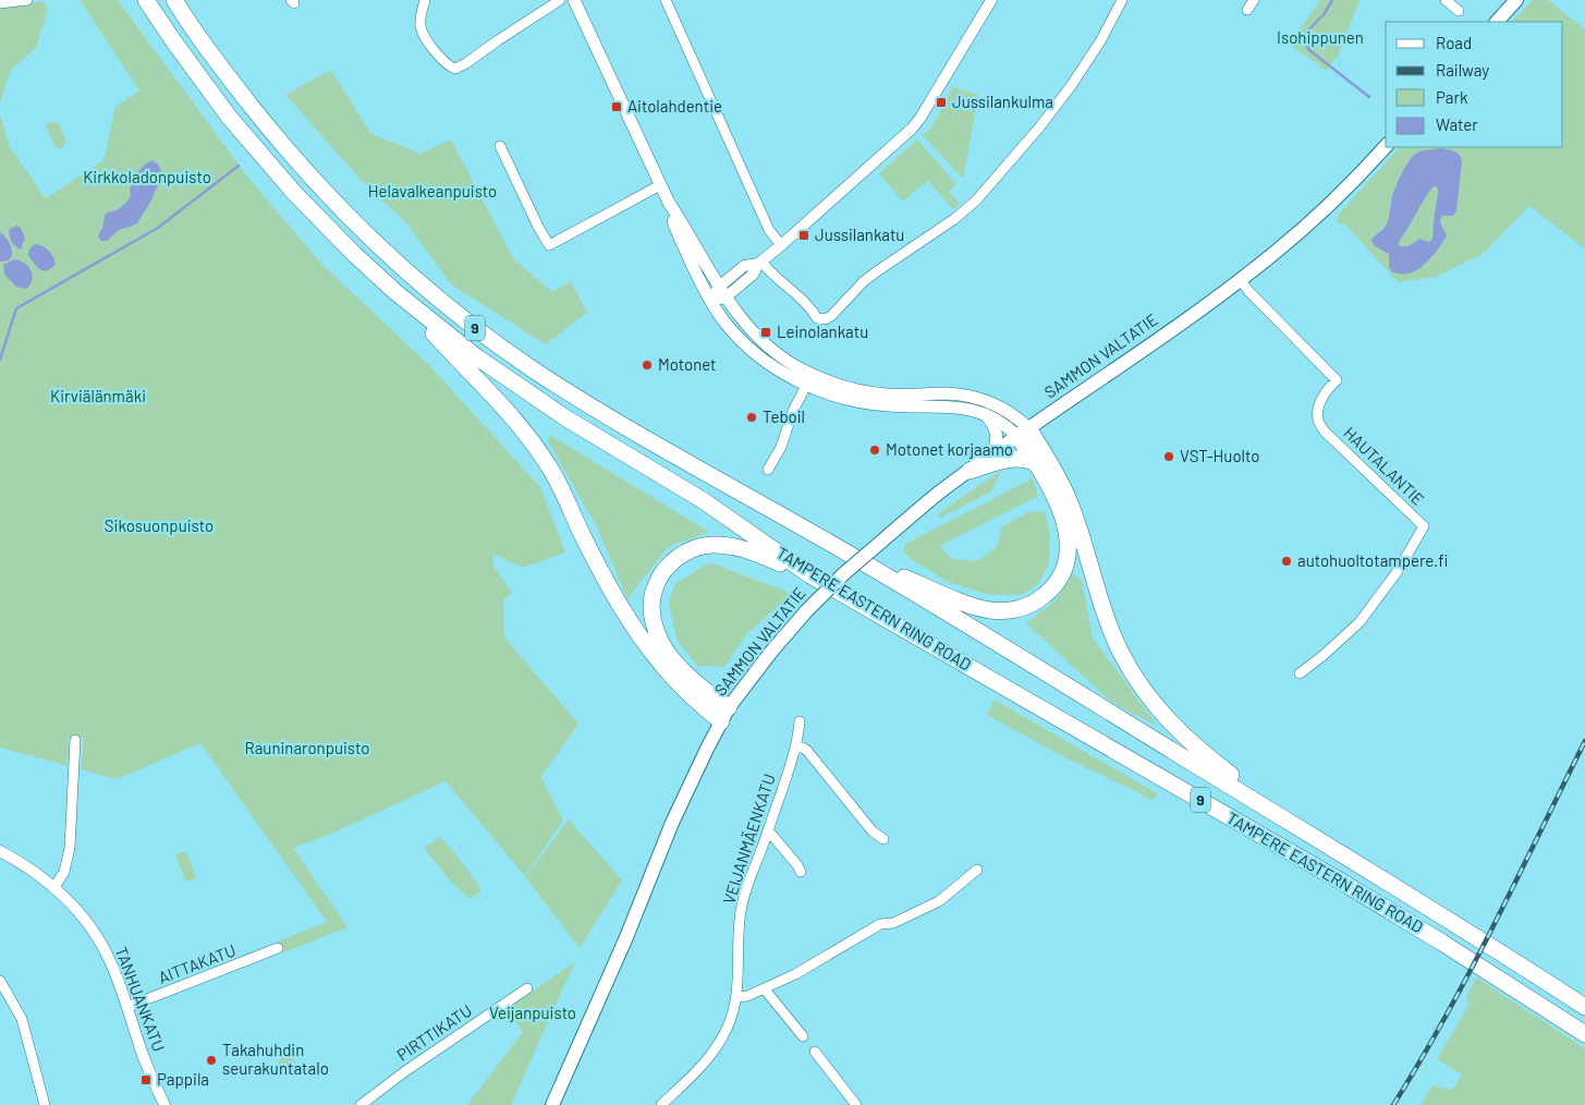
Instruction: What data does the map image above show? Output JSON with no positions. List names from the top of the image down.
{
  "streets": {
    "highway": ["9", "TAMPERE EASTERN RING ROAD"],
    "main road": ["SAMMON VALTATIE"],
    "street": [
      "HAUTALANTIE",
      "VEIJANMÄENKATU",
      "AITTAKATU",
      "TANHUANKATU",
      "PIRTTIKATU"
    ]
  },
  "crossings": [
    ["SAMMON VALTATIE", "HAUTALANTIE"],
    ["AITTAKATU", "TANHUANKATU"]
  ],
  "parks": [
    "Isohippunen",
    "Kirkkoladonpuisto",
    "Helavalkeanpuisto",
    "Kirviälänmäki",
    "Sikosuonpuisto",
    "Rauninaronpuisto",
    "Veijanpuisto"
  ],
  "places": {
    "transit": [
      "Jussilankulma",
      "Aitolahdentie",
      "Jussilankatu",
      "Leinolankatu",
      "Pappila"
    ],
    "other": [
      "Motonet",
      "Teboil",
      "Motonet korjaamo",
      "VST-Huolto",
      "autohuoltotampere.fi",
      "Takahuhdin seurakuntatalo"
    ]
  },
  "legend": [
    "Road",
    "Railway",
    "Park",
    "Water"
  ]
}
